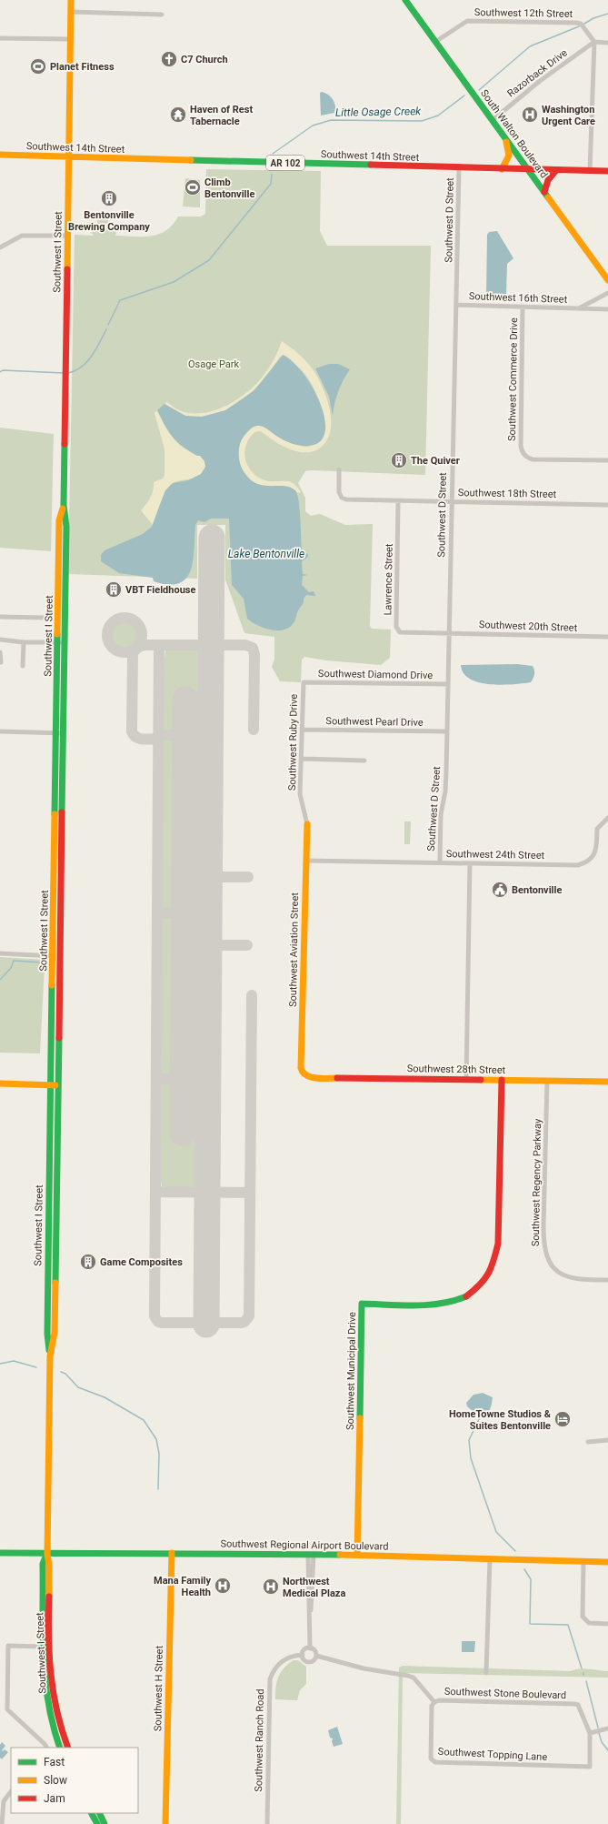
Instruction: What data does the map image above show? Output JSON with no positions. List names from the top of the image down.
{
  "streets": {
    "main road": [
      "South Walton Boulevard",
      "Southwest 14th Street",
      "AR 102",
      "Southwest I Street",
      "Southwest Aviation Street",
      "Southwest 28th Street",
      "Southwest Municipal Drive",
      "Southwest Regional Airport Boulevard",
      "Southwest H Street"
    ],
    "street": [
      "Southwest 12th Street",
      "Razorback Drive",
      "Southwest D Street",
      "Southwest 16th Street",
      "Southwest Commerce Drive",
      "Southwest 18th Street",
      "Lawrence Street",
      "Southwest 20th Street",
      "Southwest Diamond Drive",
      "Southwest Pearl Drive",
      "Southwest Ruby Drive",
      "Southwest 24th Street",
      "Southwest Regency Parkway",
      "Southwest Stone Boulevard",
      "Southwest Ranch Road",
      "Southwest Topping Lane"
    ]
  },
  "crossings": [
    ["Southwest 12th Street", "Razorback Drive"],
    ["Southwest 12th Street", "South Walton Boulevard"],
    ["Razorback Drive", "South Walton Boulevard"],
    ["South Walton Boulevard", "Southwest 14th Street"],
    ["Southwest 14th Street", "Southwest D Street"],
    ["Southwest 14th Street", "Southwest I Street"],
    ["Southwest D Street", "Southwest 16th Street"],
    ["Southwest D Street", "Southwest 18th Street"],
    ["Southwest D Street", "Lawrence Street"],
    ["Southwest D Street", "Southwest 20th Street"],
    ["Southwest D Street", "Southwest Diamond Drive"],
    ["Southwest D Street", "Southwest Pearl Drive"],
    ["Southwest D Street", "Southwest 24th Street"],
    ["Southwest I Street", "Southwest Regional Airport Boulevard"],
    ["Southwest 16th Street", "Southwest Commerce Drive"],
    ["Southwest 18th Street", "Lawrence Street"],
    ["Lawrence Street", "Southwest 20th Street"],
    ["Southwest Diamond Drive", "Southwest Ruby Drive"],
    ["Southwest Pearl Drive", "Southwest Ruby Drive"],
    ["Southwest Ruby Drive", "Southwest Aviation Street"],
    ["Southwest 24th Street", "Southwest Aviation Street"],
    ["Southwest Aviation Street", "Southwest 28th Street"],
    ["Southwest 28th Street", "Southwest Regency Parkway"],
    ["Southwest 28th Street", "Southwest Municipal Drive"],
    ["Southwest Municipal Drive", "Southwest Regional Airport Boulevard"],
    ["Southwest Regional Airport Boulevard", "Southwest H Street"],
    ["Southwest Stone Boulevard", "Southwest Ranch Road"],
    ["Southwest Stone Boulevard", "Southwest Topping Lane"]
  ],
  "water": ["Little Osage Creek", "Lake Bentonville"],
  "parks": ["Osage Park"],
  "places": {
    "church": ["C7 Church"],
    "sports": ["Planet Fitness", "Climb Bentonville"],
    "temple": ["Haven of Rest Tabernacle"],
    "hospital": ["Washington Urgent Care", "Mana Family Health", "Northwest Medical Plaza"],
    "building": [
      "Bentonville Brewing Company",
      "The Quiver",
      "VBT Fieldhouse",
      "Game Composites"
    ],
    "public building": ["Bentonville"],
    "hotel": ["HomeTowne Studios & Suites Bentonville"]
  },
  "legend": ["Fast", "Slow", "Jam"]
}
